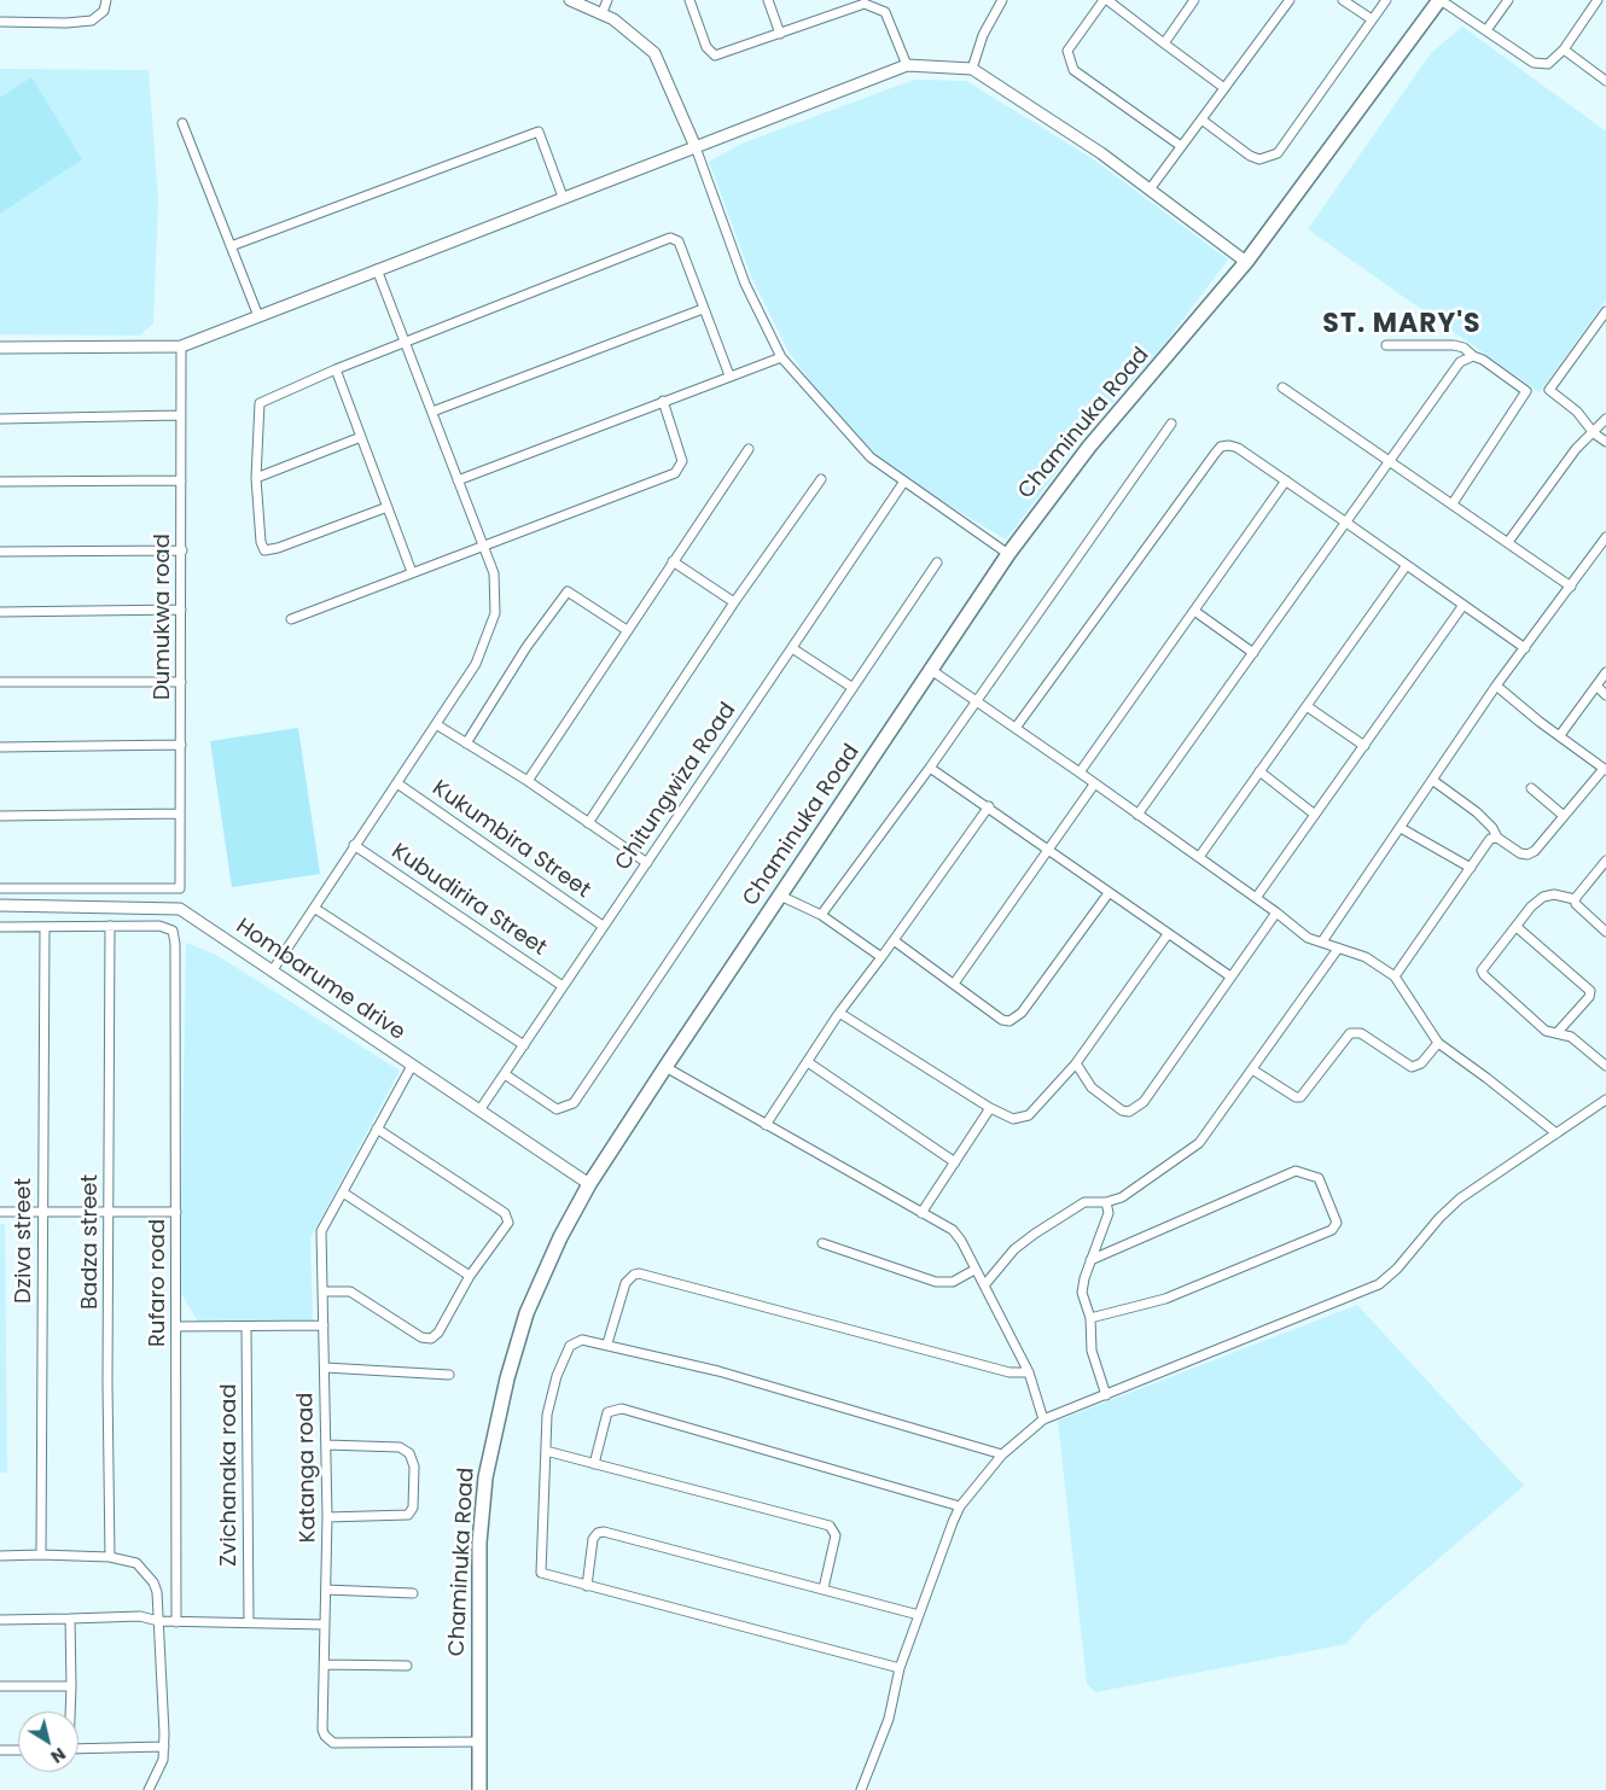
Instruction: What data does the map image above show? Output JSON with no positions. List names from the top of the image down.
{
  "streets": {
    "main road": ["Chaminuka Road"],
    "street": [
      "Dumukwa road",
      "Chitungwiza Road",
      "Kukumbira Street",
      "Kubudirira Street",
      "Hombarume drive",
      "Dziva street",
      "Badza street",
      "Rufaro road",
      "Katanga road",
      "Zvichanaka road"
    ]
  },
  "crossings": [
    ["Chaminuka Road", "Hombarume drive"],
    ["Chaminuka Road", "Katanga road"],
    ["Chitungwiza Road", "Kukumbira Street"],
    ["Chitungwiza Road", "Kubudirira Street"],
    ["Chitungwiza Road", "Hombarume drive"],
    ["Hombarume drive", "Katanga road"],
    ["Badza street", "Rufaro road"]
  ],
  "districts": ["ST. MARY'S"],
  "north": "bottom right"
}
